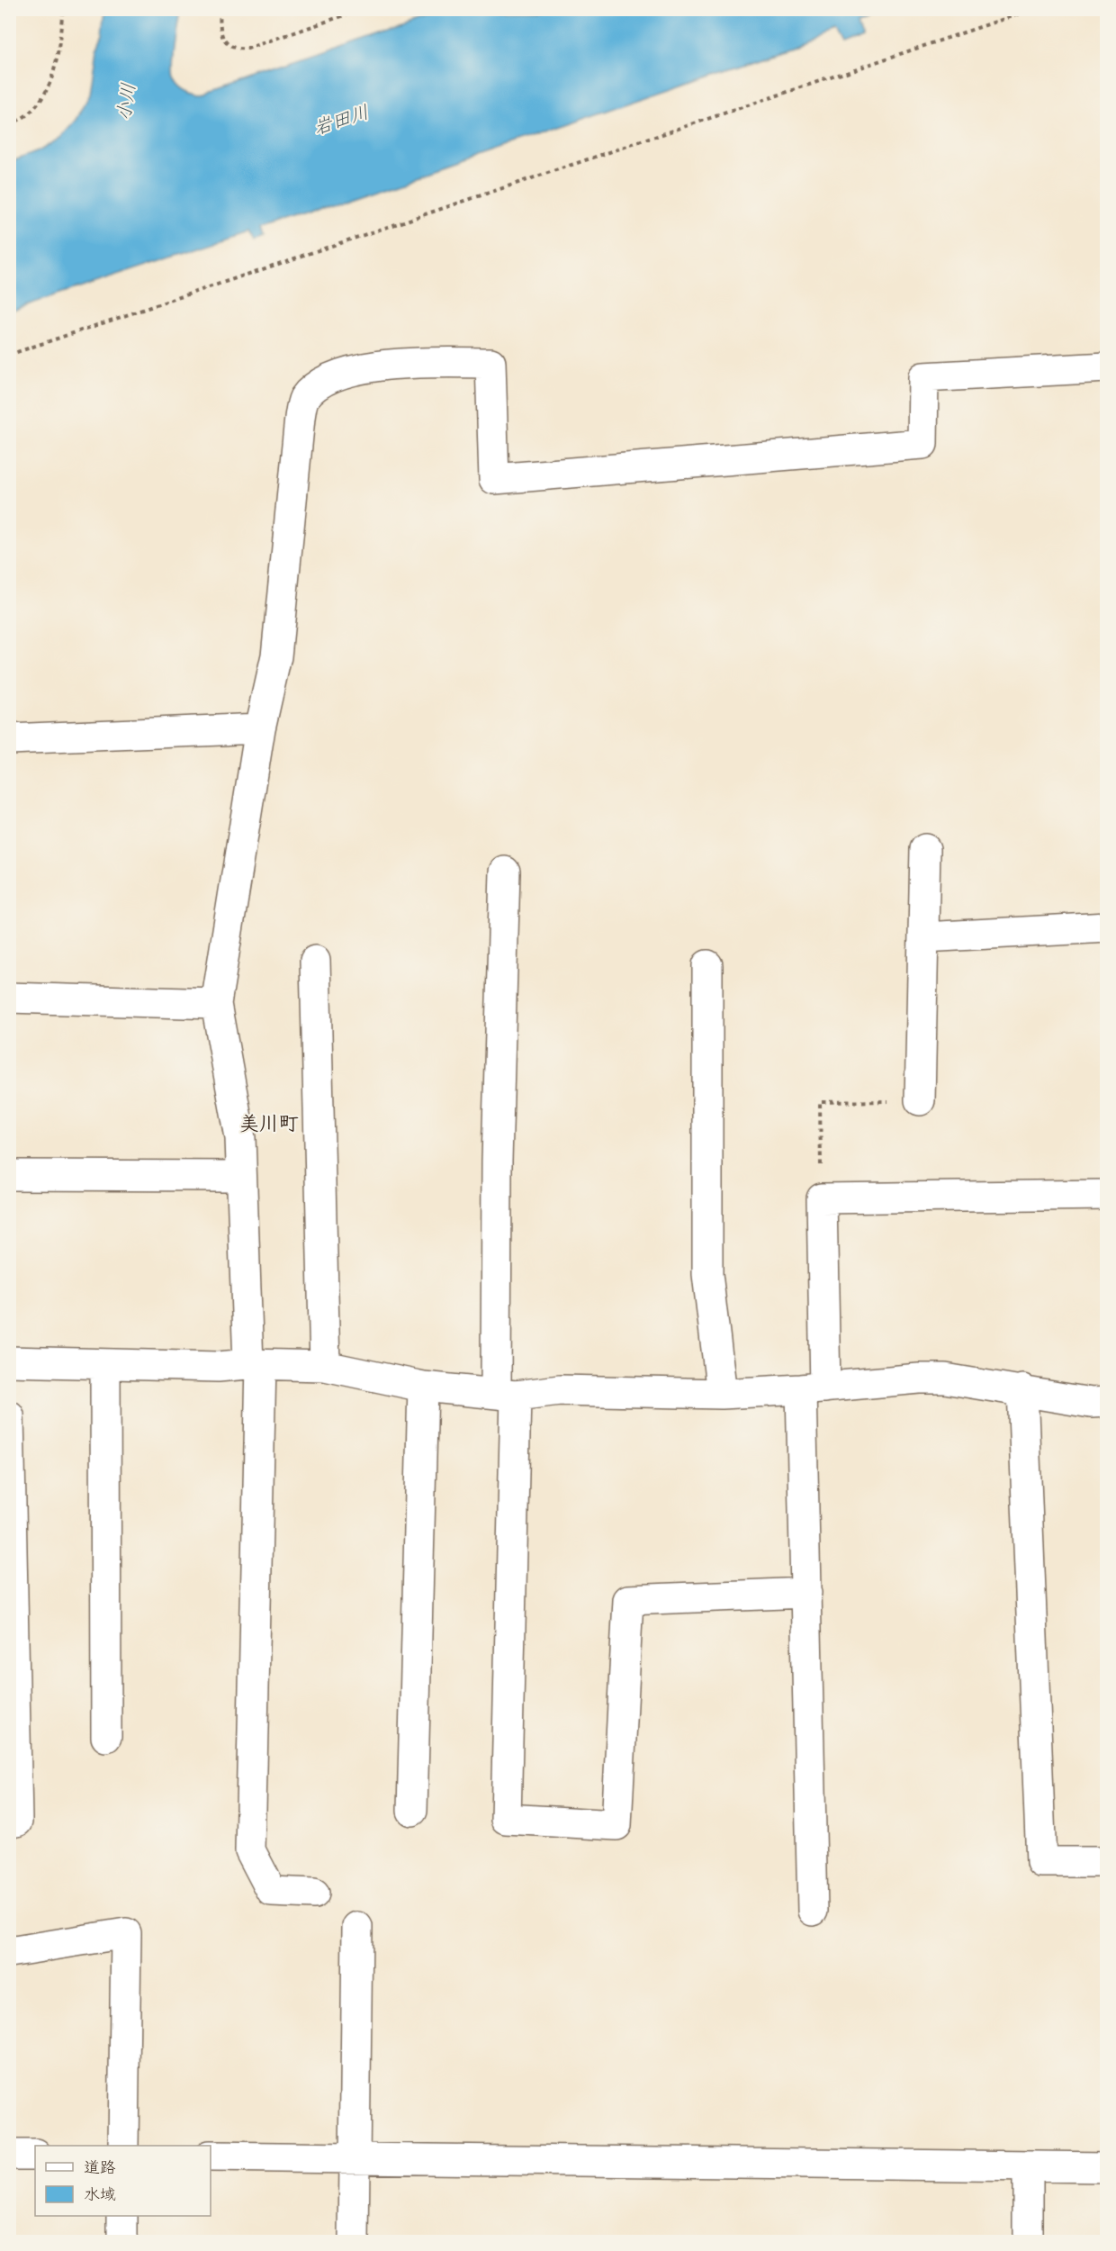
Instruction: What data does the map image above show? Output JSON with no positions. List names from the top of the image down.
{
  "districts": ["美川町"],
  "water": ["小川", "岩田川"],
  "legend": ["道路", "水域"]
}
